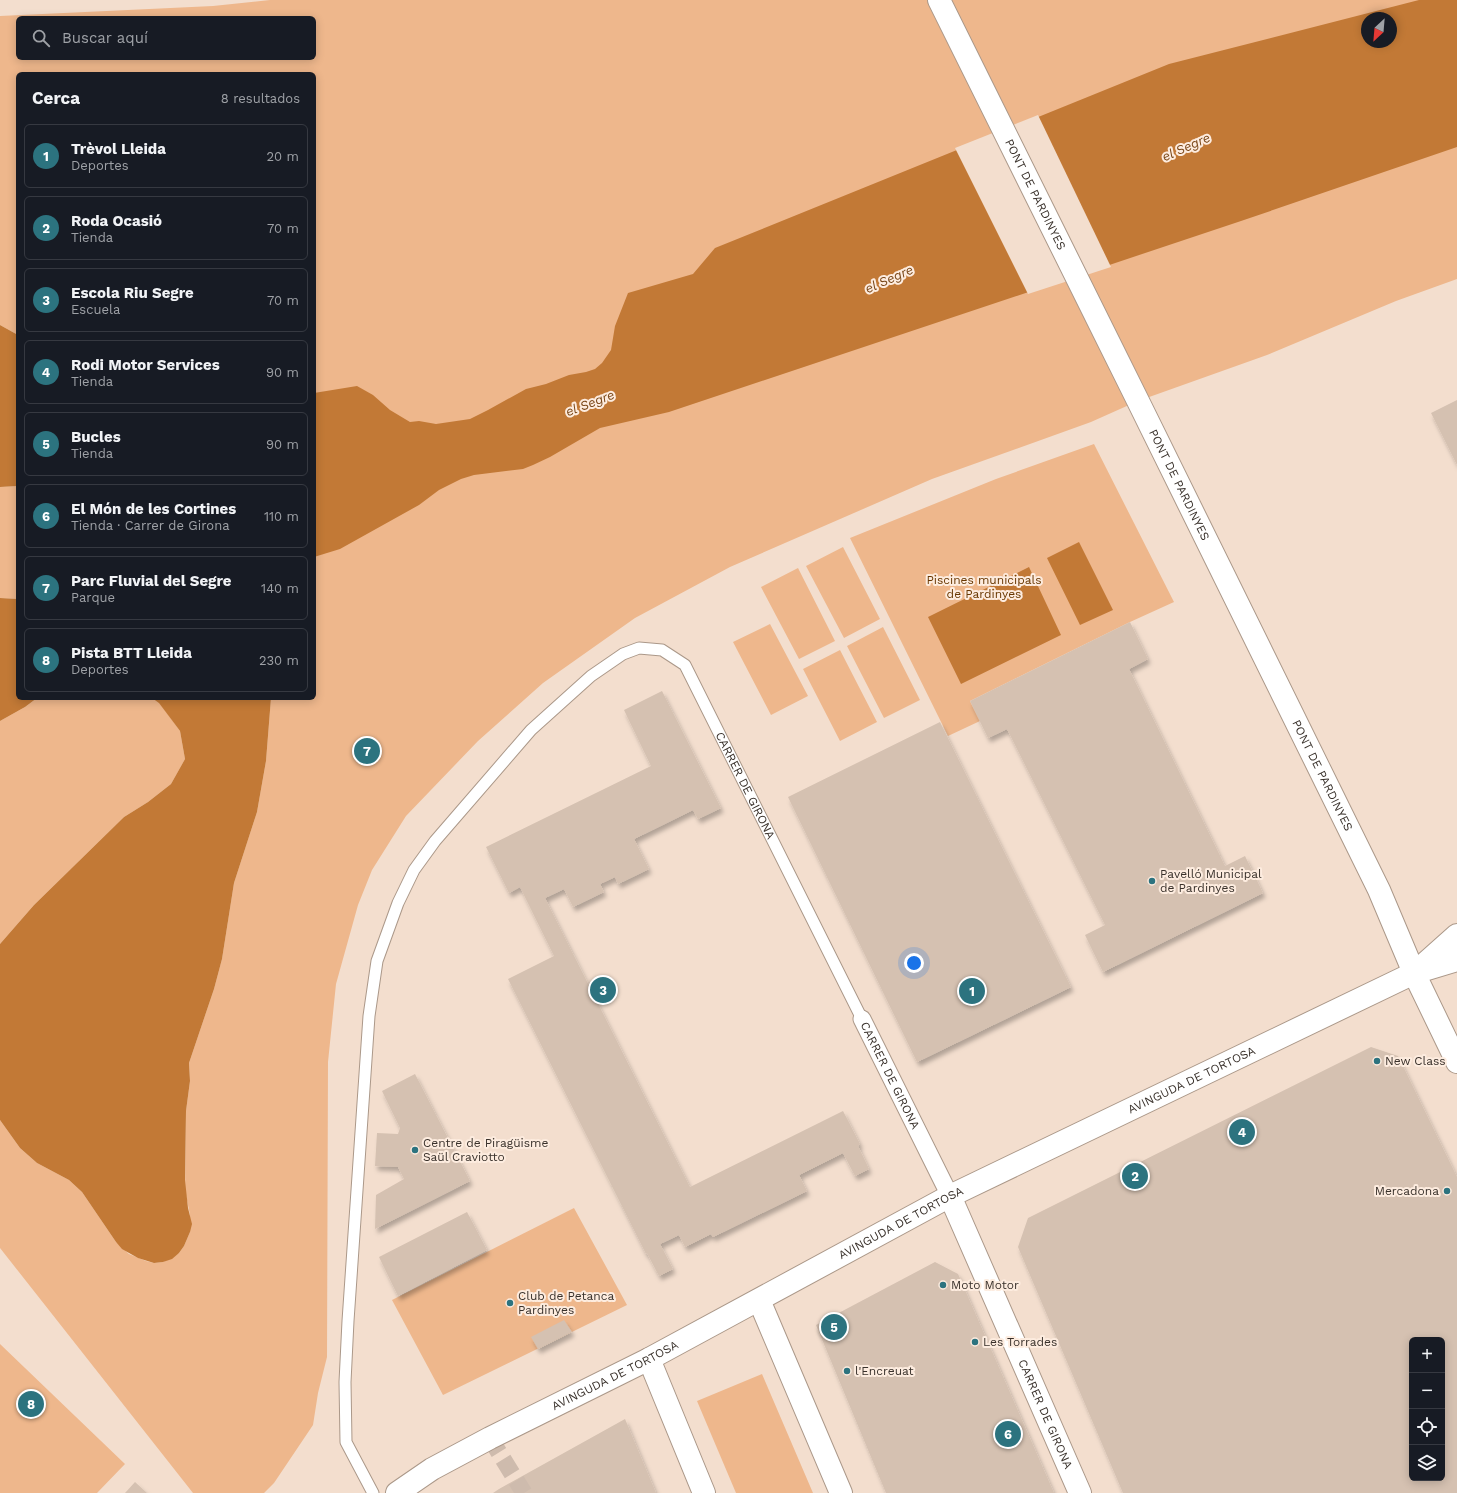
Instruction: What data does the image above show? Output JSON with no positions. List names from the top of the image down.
{
  "streets": {
    "street": ["PONT DE PARDINYES", "CARRER DE GIRONA", "AVINGUDA DE TORTOSA"]
  },
  "crossings": [
    ["PONT DE PARDINYES", "AVINGUDA DE TORTOSA"],
    ["CARRER DE GIRONA", "AVINGUDA DE TORTOSA"]
  ],
  "water": ["el Segre"],
  "parks": ["Piscines municipals de Pardinyes"],
  "places": [
    "Pavelló Municipal de Pardinyes",
    "New Class",
    "Centre de Piragüisme Saül Craviotto",
    "Mercadona",
    "Moto Motor",
    "Club de Petanca Pardinyes",
    "Les Torrades",
    "l'Encreuat"
  ],
  "north": "bottom left",
  "page": {
    "search": "Buscar aquí",
    "heading": ["Cerca", "8 resultados"],
    "list": [
      {
        "mark": "1",
        "name": "Trèvol Lleida",
        "note": "Deportes",
        "value": "20 m"
      },
      {
        "mark": "2",
        "name": "Roda Ocasió",
        "note": "Tienda",
        "value": "70 m"
      },
      {
        "mark": "3",
        "name": "Escola Riu Segre",
        "note": "Escuela",
        "value": "70 m"
      },
      {
        "mark": "4",
        "name": "Rodi Motor Services",
        "note": "Tienda",
        "value": "90 m"
      },
      {
        "mark": "5",
        "name": "Bucles",
        "note": "Tienda",
        "value": "90 m"
      },
      {
        "mark": "6",
        "name": "El Món de les Cortines",
        "note": "Tienda · Carrer de Girona",
        "value": "110 m"
      },
      {
        "mark": "7",
        "name": "Parc Fluvial del Segre",
        "note": "Parque",
        "value": "140 m"
      },
      {
        "mark": "8",
        "name": "Pista BTT Lleida",
        "note": "Deportes",
        "value": "230 m"
      }
    ],
    "pins": [
      "7",
      "3",
      "1",
      "4",
      "2",
      "5",
      "8",
      "6"
    ],
    "map_buttons": ["+", "−"]
  }
}
